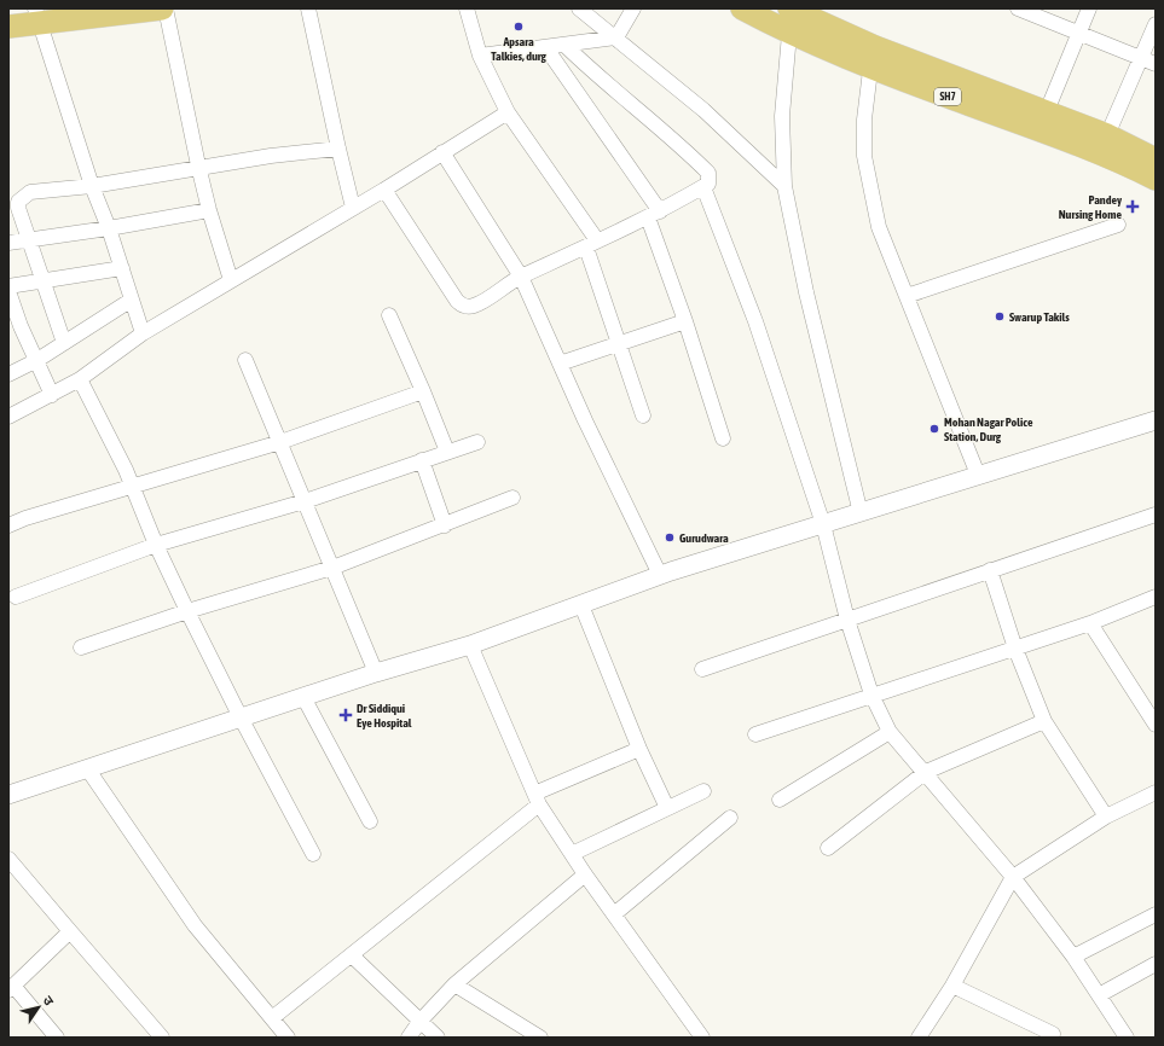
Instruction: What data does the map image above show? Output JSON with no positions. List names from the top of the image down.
{
  "streets": {
    "main road": ["SH7"]
  },
  "places": {
    "other": [
      "Apsara Talkies, durg",
      "Swarup Takils",
      "Mohan Nagar Police Station, Durg",
      "Gurudwara"
    ],
    "health": ["Pandey Nursing Home", "Dr Siddiqui Eye Hospital"]
  },
  "north": "top right"
}
